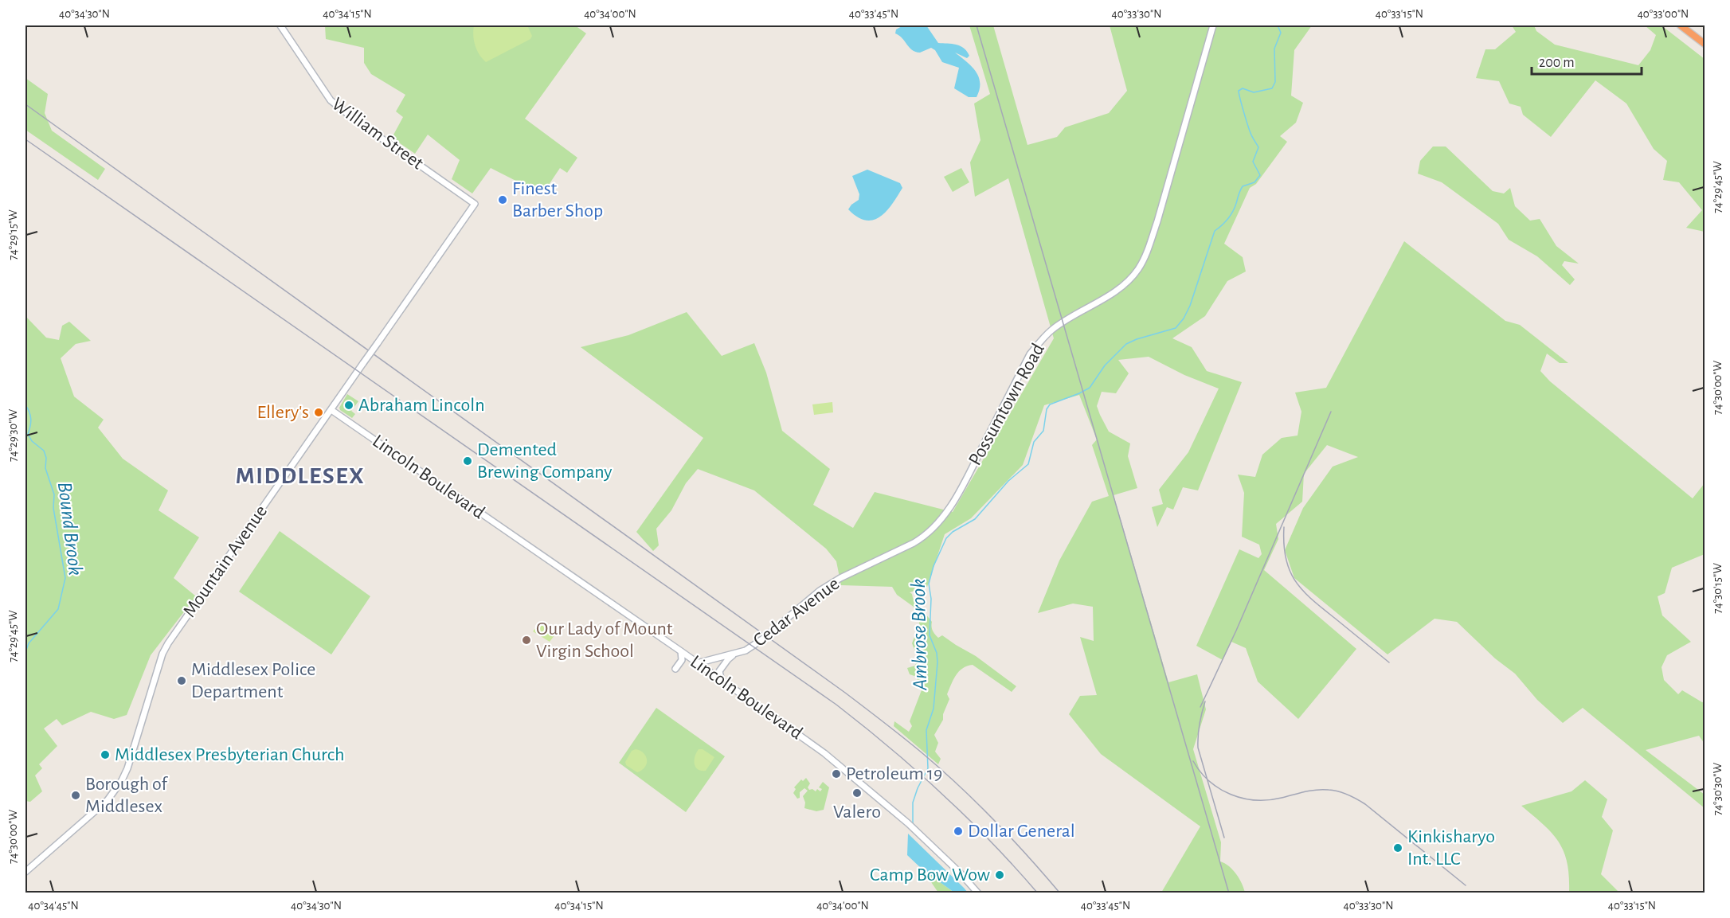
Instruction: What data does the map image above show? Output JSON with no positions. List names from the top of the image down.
{
  "streets": {
    "main road": [
      "William Street",
      "Possumtown Road",
      "Lincoln Boulevard",
      "Mountain Avenue",
      "Cedar Avenue"
    ]
  },
  "crossings": [
    ["William Street", "Mountain Avenue"],
    ["Possumtown Road", "Cedar Avenue"],
    ["Lincoln Boulevard", "Mountain Avenue"],
    ["Lincoln Boulevard", "Cedar Avenue"]
  ],
  "districts": ["MIDDLESEX"],
  "water": ["Bound Brook", "Ambrose Brook"],
  "places": [
    "Finest Barber Shop",
    "Abraham Lincoln",
    "Ellery's",
    "Demented Brewing Company",
    "Our Lady of Mount Virgin School",
    "Middlesex Police Department",
    "Middlesex Presbyterian Church",
    "Petroleum 19",
    "Valero",
    "Borough of Middlesex",
    "Dollar General",
    "Kinkisharyo Int. LLC",
    "Camp Bow Wow"
  ],
  "scale_bar": "200 m",
  "coordinates": [
    "40°34'30\"N",
    "40°34'15\"N",
    "40°34'00\"N",
    "40°33'45\"N",
    "40°33'30\"N",
    "40°33'15\"N",
    "40°33'00\"N",
    "74°29'45\"W",
    "74°29'15\"W",
    "74°30'00\"W",
    "74°29'30\"W",
    "74°30'15\"W",
    "74°30'30\"W",
    "40°34'45\"N"
  ]
}
